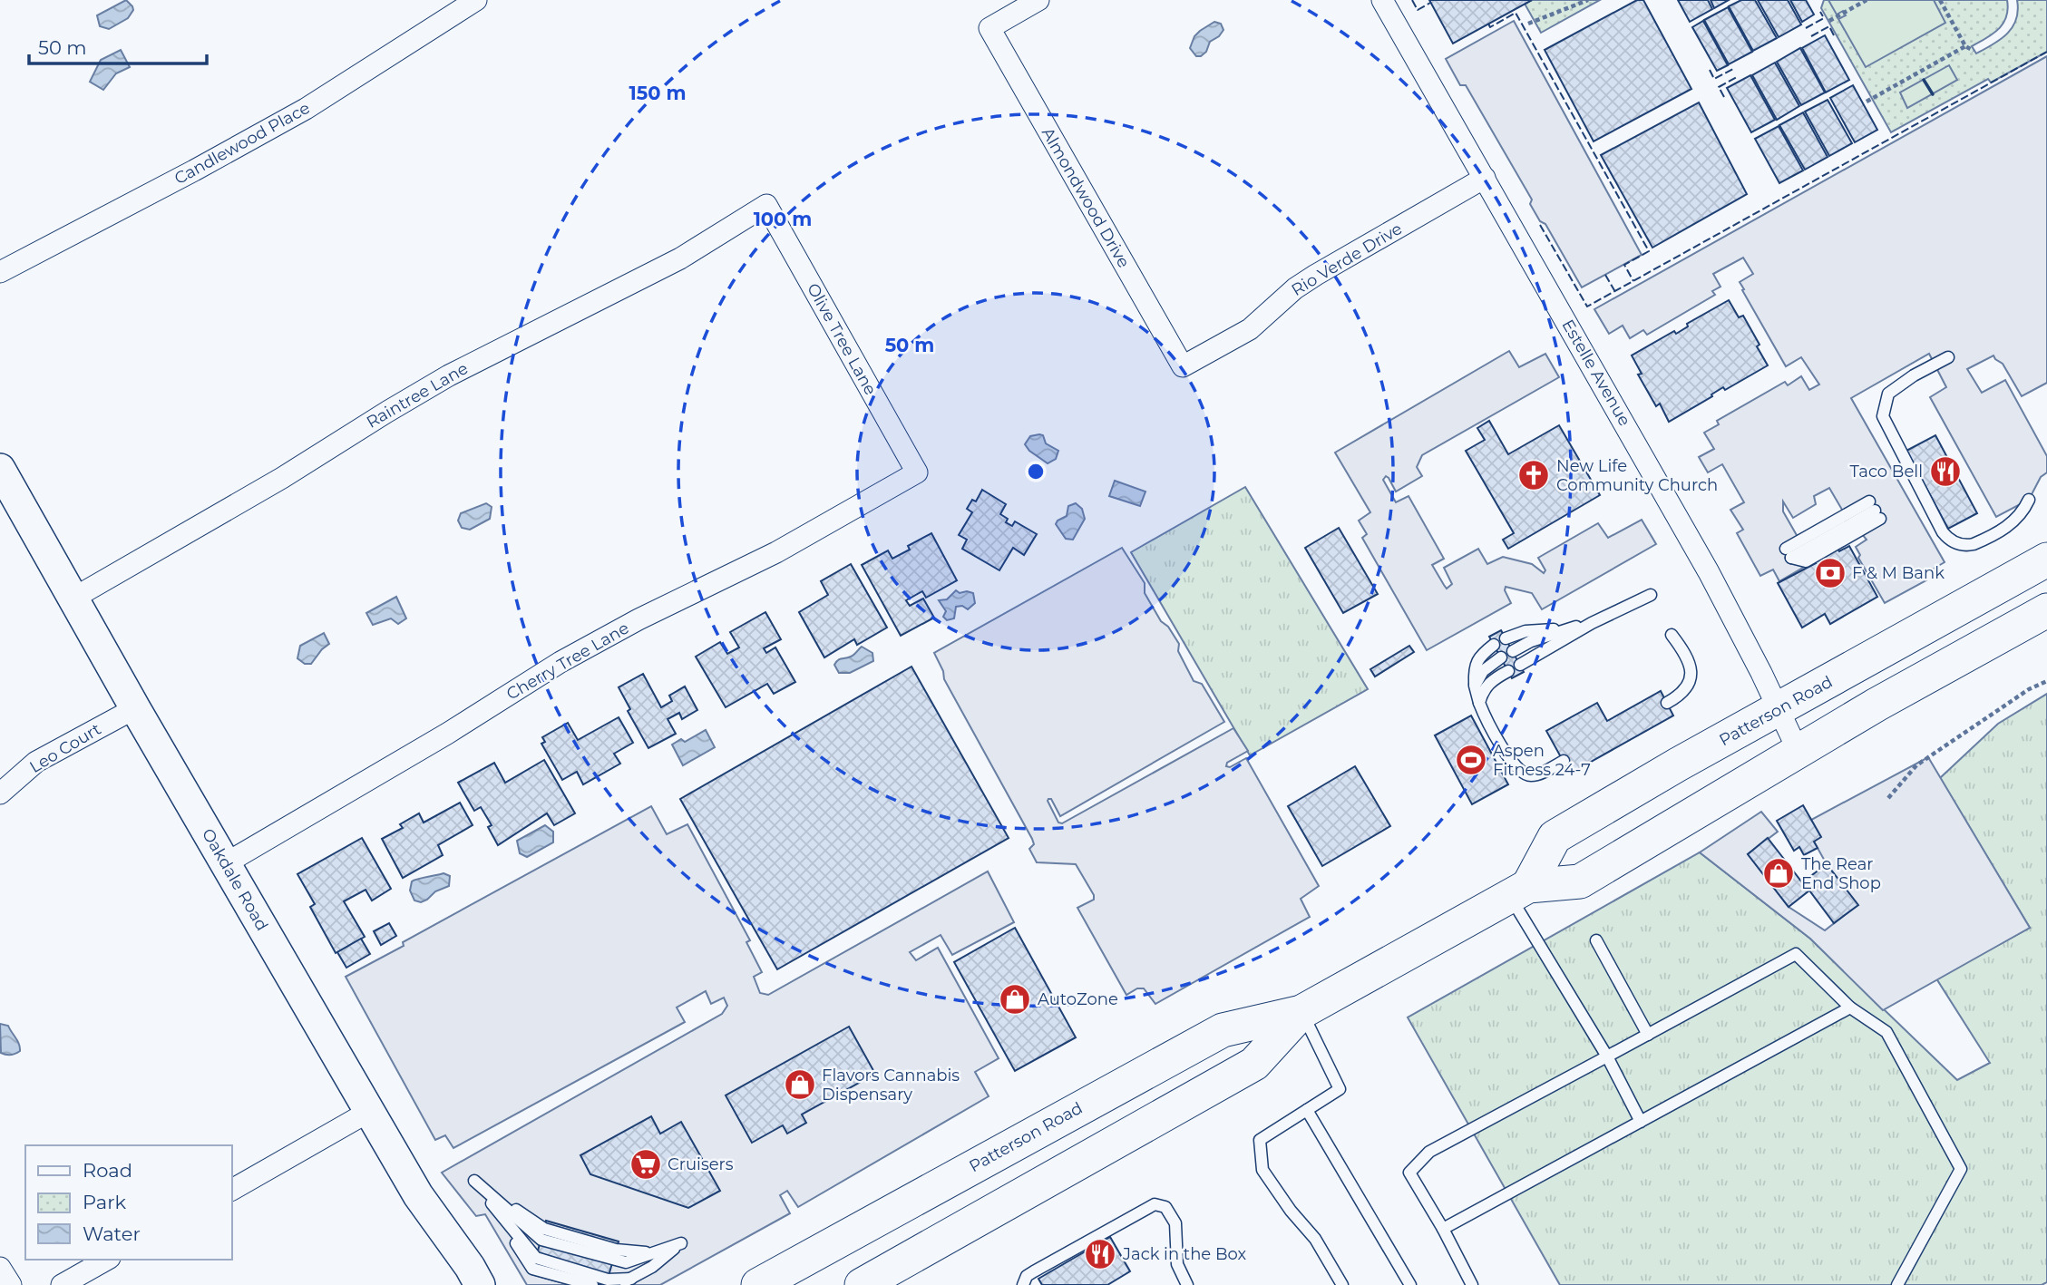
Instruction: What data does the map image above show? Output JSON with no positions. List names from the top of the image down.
{
  "streets": {
    "main road": ["Patterson Road"],
    "street": [
      "Candlewood Place",
      "Almondwood Drive",
      "Rio Verde Drive",
      "Olive Tree Lane",
      "Estelle Avenue",
      "Raintree Lane",
      "Cherry Tree Lane",
      "Leo Court",
      "Oakdale Road"
    ]
  },
  "crossings": [
    ["Almondwood Drive", "Rio Verde Drive"],
    ["Rio Verde Drive", "Estelle Avenue"],
    ["Olive Tree Lane", "Raintree Lane"],
    ["Olive Tree Lane", "Cherry Tree Lane"],
    ["Estelle Avenue", "Patterson Road"],
    ["Raintree Lane", "Oakdale Road"],
    ["Cherry Tree Lane", "Oakdale Road"],
    ["Leo Court", "Oakdale Road"]
  ],
  "places": {
    "restaurant": ["Taco Bell", "Jack in the Box"],
    "church": ["New Life Community Church"],
    "bank": ["F & M Bank"],
    "sports": ["Aspen Fitness 24-7"],
    "shop": ["The Rear End Shop", "AutoZone", "Flavors Cannabis Dispensary"],
    "supermarket": ["Cruisers"]
  },
  "legend": ["Road", "Park", "Water"],
  "scale_bar": "50 m",
  "rings": ["150 m", "100 m", "50 m"]
}
